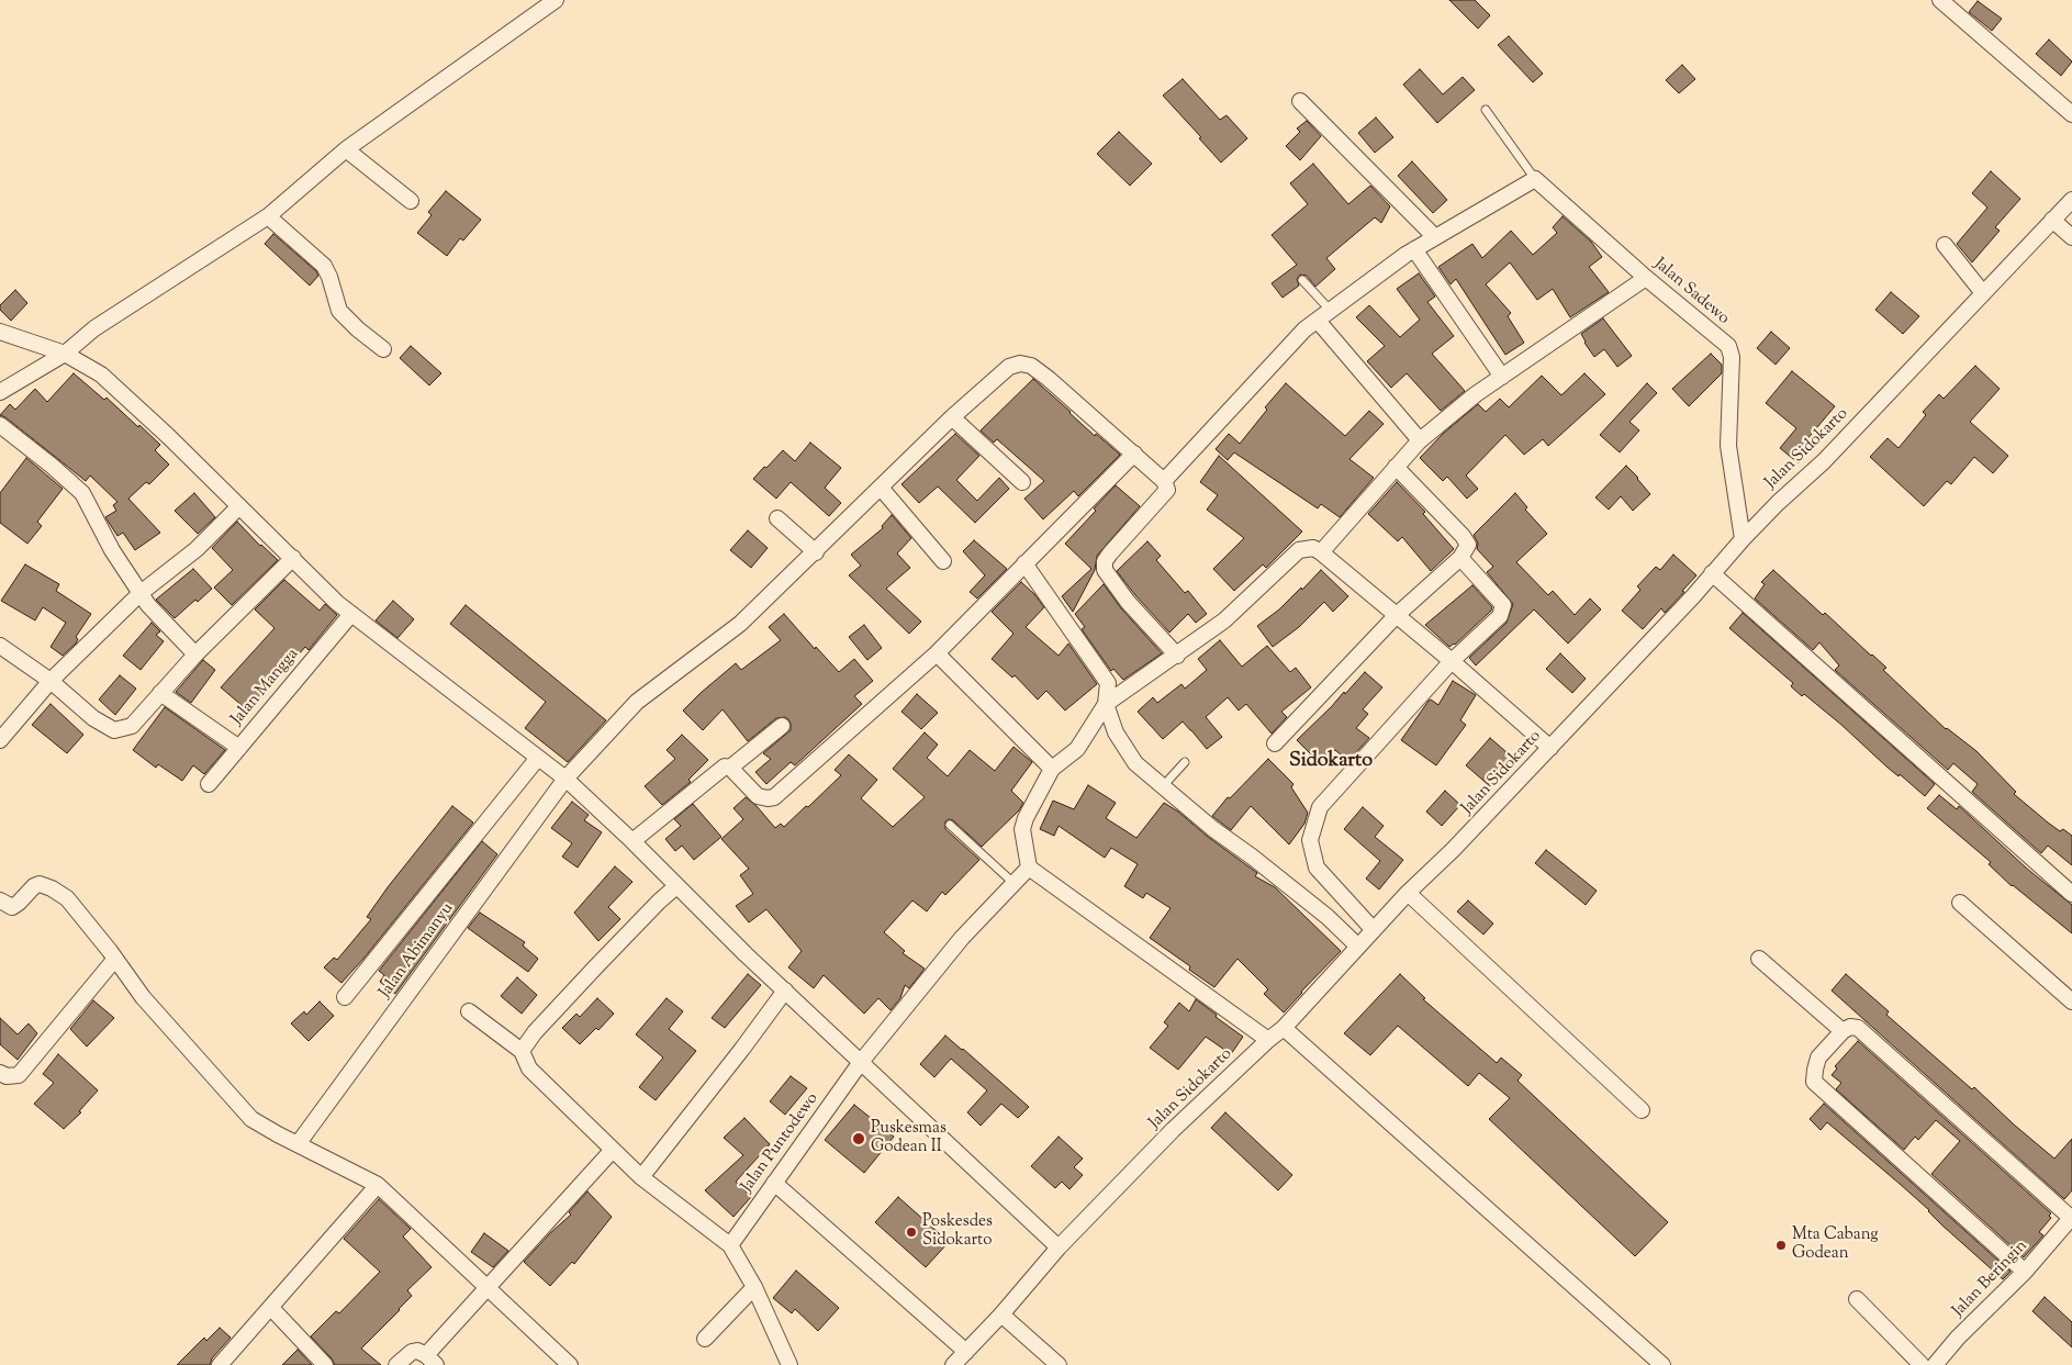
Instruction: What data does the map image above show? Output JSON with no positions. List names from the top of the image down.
{
  "streets": {
    "street": [
      "Jalan Sadewo",
      "Jalan Sidokarto",
      "Jalan Mangga",
      "Jalan Abimanyu",
      "Jalan Puntodewo",
      "Jalan Beringin"
    ]
  },
  "crossings": [
    ["Jalan Sadewo", "Jalan Sidokarto"]
  ],
  "districts": ["Sidokarto"],
  "places": ["Puskesmas Godean II", "Poskesdes Sidokarto", "Mta Cabang Godean"]
}
